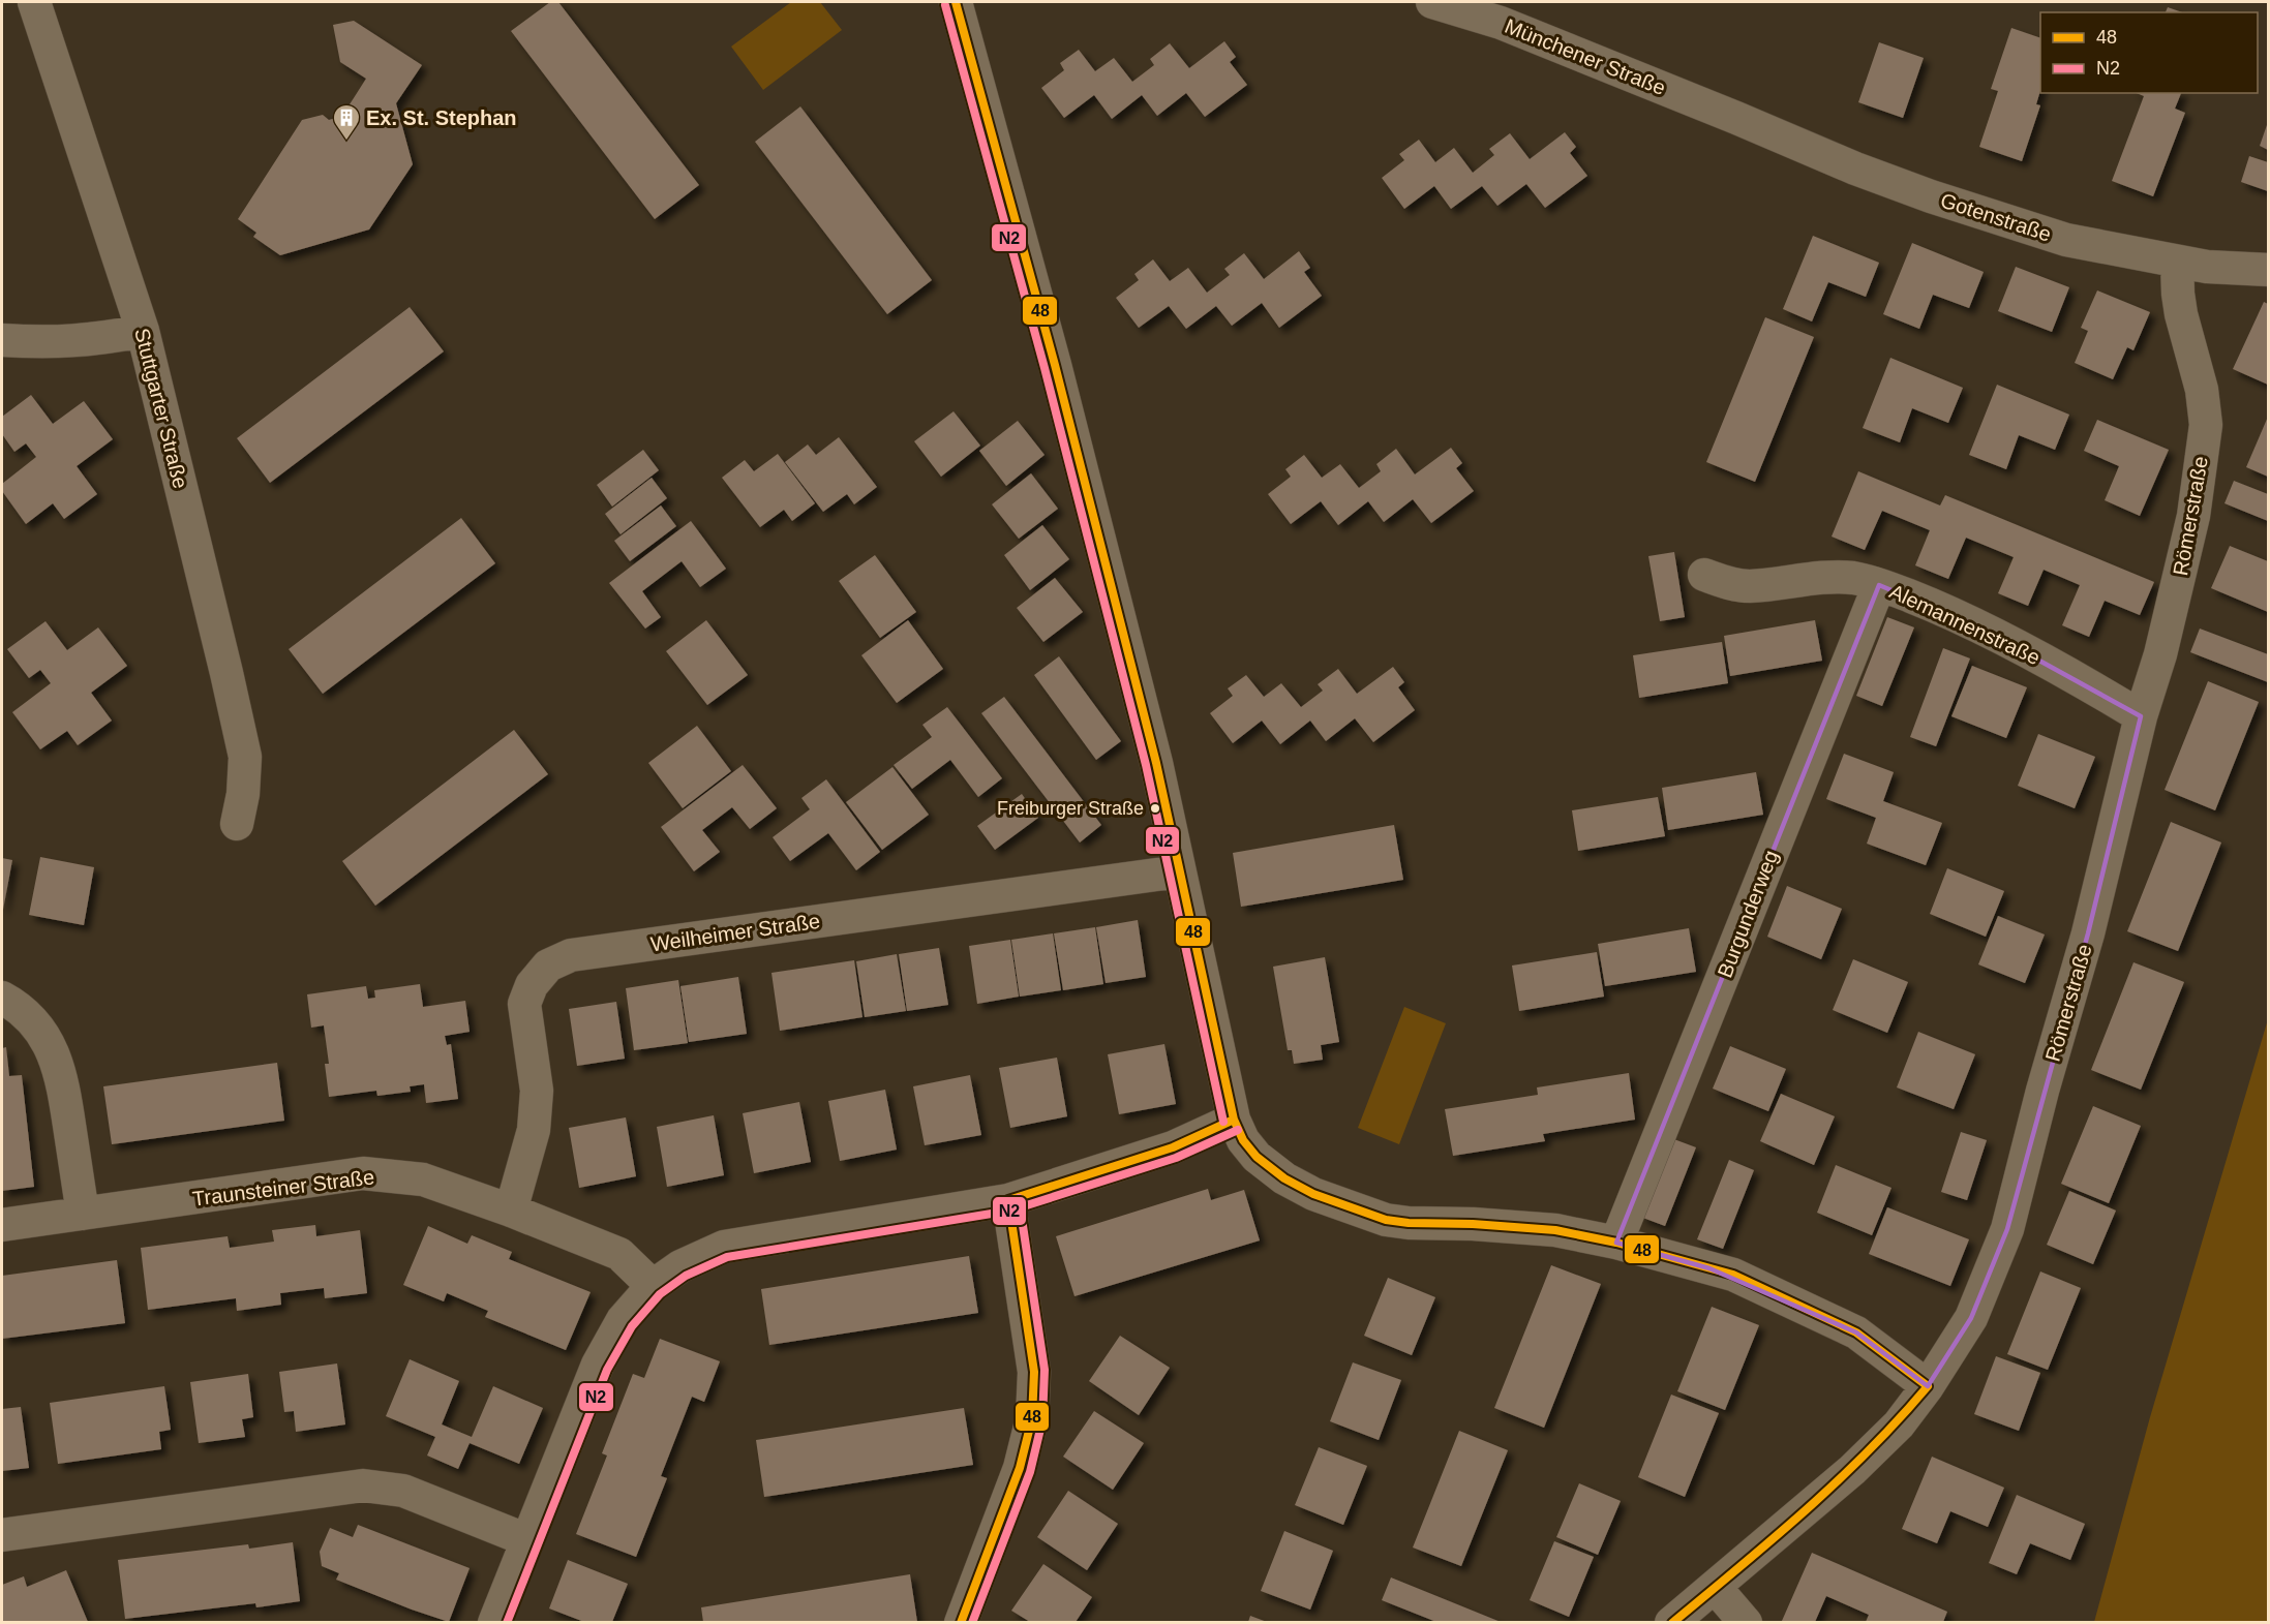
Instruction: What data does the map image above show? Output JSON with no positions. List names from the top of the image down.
{
  "streets": {
    "street": [
      "Münchener Straße",
      "Gotenstraße",
      "Stuttgarter Straße",
      "Römerstraße",
      "Alemannenstraße",
      "Burgunderweg",
      "Weilheimer Straße",
      "Traunsteiner Straße"
    ]
  },
  "crossings": [
    ["Münchener Straße", "Gotenstraße"],
    ["Gotenstraße", "Römerstraße"],
    ["Römerstraße", "Alemannenstraße"],
    ["Alemannenstraße", "Burgunderweg"],
    ["Weilheimer Straße", "Traunsteiner Straße"]
  ],
  "places": {
    "building": ["Ex. St. Stephan"],
    "other": ["Freiburger Straße"]
  },
  "lines": ["transit line 48", "transit line N2"],
  "legend": ["48", "N2"]
}
